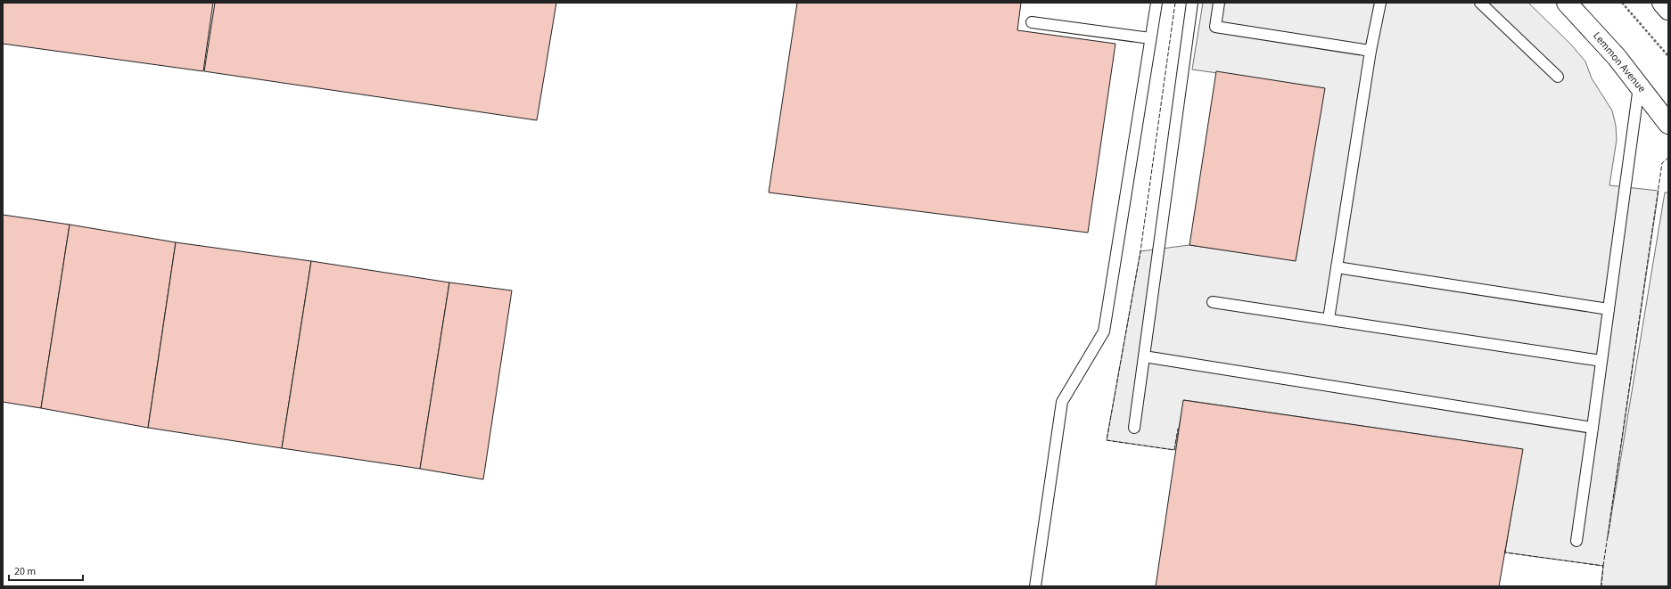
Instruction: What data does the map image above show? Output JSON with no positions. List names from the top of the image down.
{
  "streets": {
    "street": ["Lemmon Avenue"]
  },
  "scale_bar": "20 m"
}
